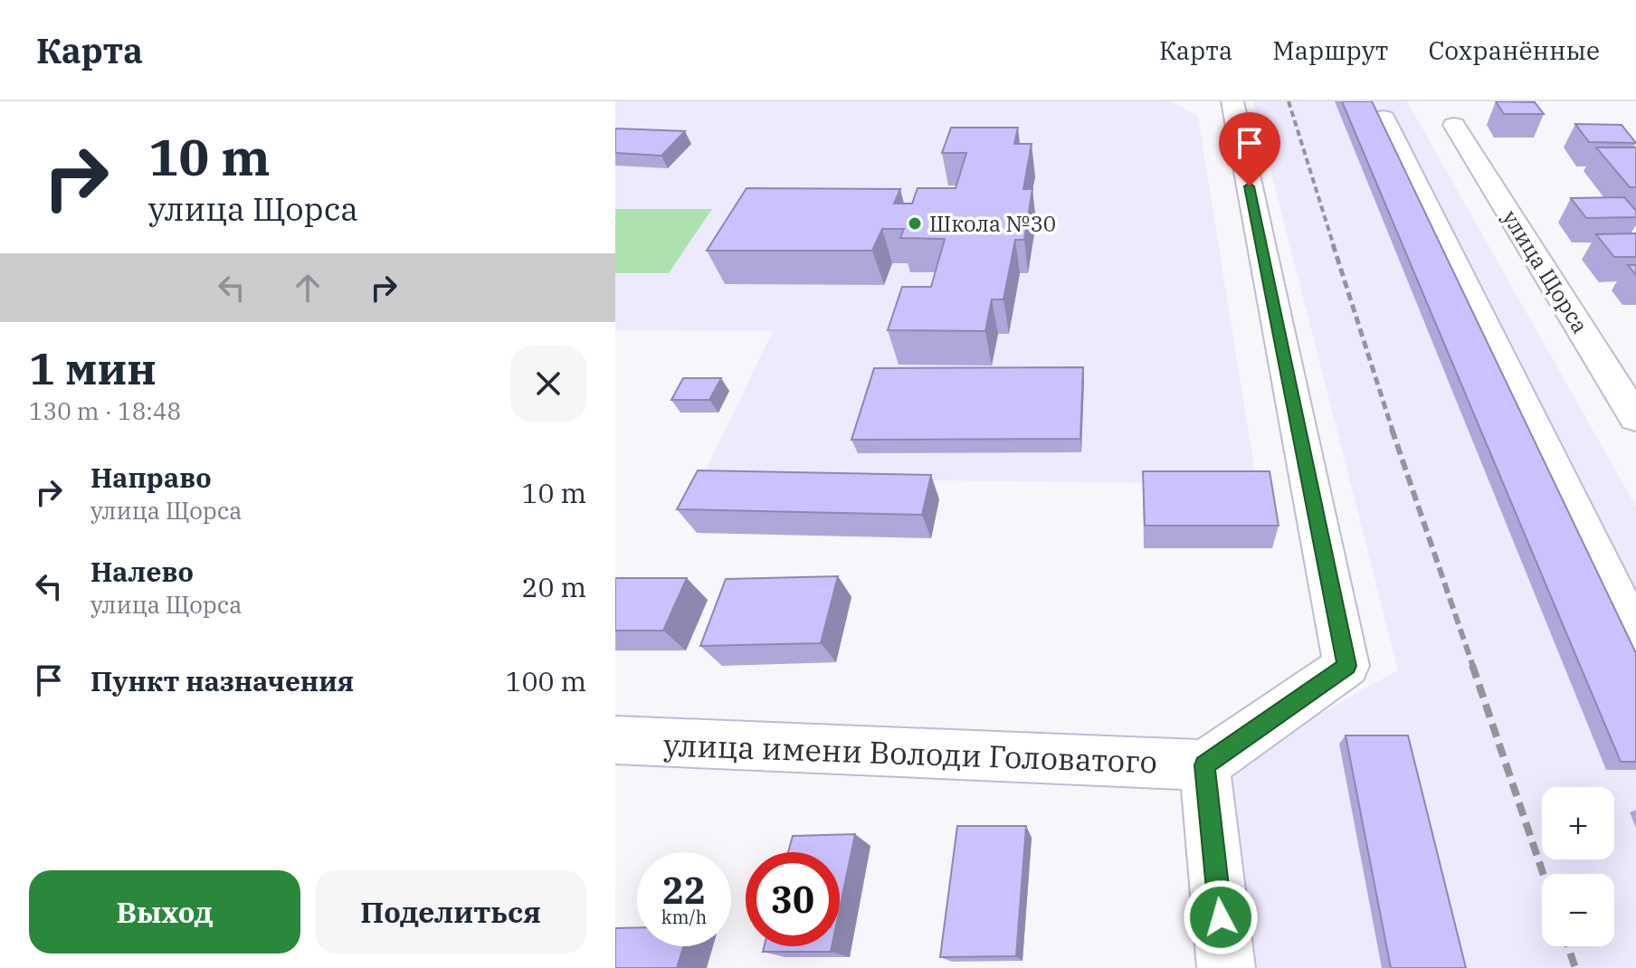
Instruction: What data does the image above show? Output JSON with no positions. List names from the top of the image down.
{
  "streets": {
    "street": ["улица Щорса", "улица имени Володи Головатого"]
  },
  "places": ["Школа №30"],
  "page": {
    "header": "Карта",
    "nav": ["Карта", "Маршрут", "Сохранённые"],
    "turn": ["10 m", "улица Щорса"],
    "heading": ["1 мин", "130 m · 18:48"],
    "list": [
      {
        "name": "Направо",
        "note": "улица Щорса",
        "value": "10 m"
      },
      {
        "name": "Налево",
        "note": "улица Щорса",
        "value": "20 m"
      },
      {
        "name": "Пункт назначения",
        "value": "100 m"
      }
    ],
    "map_buttons": ["+", "−"],
    "speed": "22 km/h",
    "limit": "30",
    "buttons": ["Выход", "Поделиться"]
  }
}
